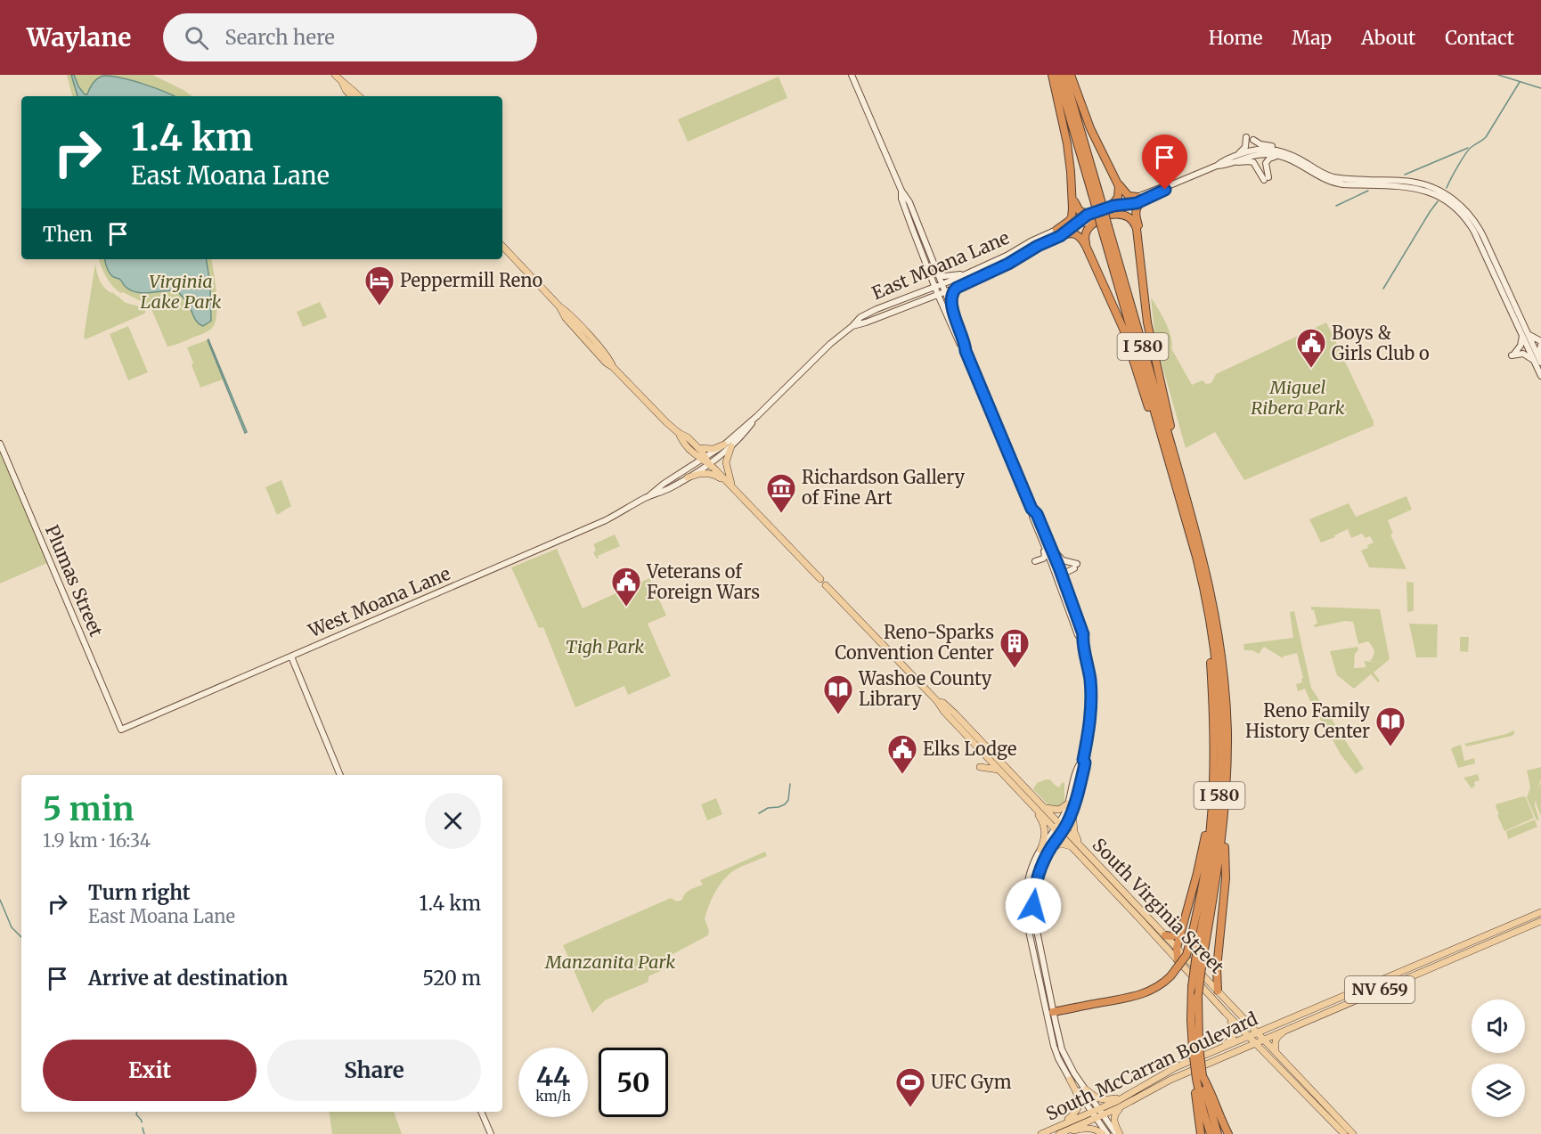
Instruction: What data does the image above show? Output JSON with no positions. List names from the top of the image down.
{
  "streets": {
    "highway": ["I 580"],
    "main road": [
      "East Moana Lane",
      "Plumas Street",
      "West Moana Lane",
      "South Virginia Street",
      "NV 659",
      "South McCarran Boulevard"
    ]
  },
  "crossings": [
    ["East Moana Lane", "West Moana Lane"],
    ["Plumas Street", "West Moana Lane"],
    ["South Virginia Street", "South McCarran Boulevard"]
  ],
  "parks": [
    "Virginia Lake Park",
    "Miguel Ribera Park",
    "Tigh Park",
    "Manzanita Park"
  ],
  "places": {
    "hotel": ["Peppermill Reno"],
    "public building": ["Boys & Girls Club o", "Veterans of Foreign Wars", "Elks Lodge"],
    "museum": ["Richardson Gallery of Fine Art"],
    "building": ["Reno-Sparks Convention Center"],
    "library": ["Washoe County Library", "Reno Family History Center"],
    "sports": ["UFC Gym"]
  },
  "page": {
    "header": "Waylane",
    "search": "Search here",
    "nav": [
      "Home",
      "Map",
      "About",
      "Contact"
    ],
    "turn": ["1.4 km", "East Moana Lane"],
    "then": "Then",
    "heading": ["5 min", "1.9 km · 16:34"],
    "list": [
      {
        "name": "Turn right",
        "note": "East Moana Lane",
        "value": "1.4 km"
      },
      {
        "name": "Arrive at destination",
        "value": "520 m"
      }
    ],
    "buttons": ["Exit", "Share"],
    "speed": "44 km/h",
    "limit": "50"
  }
}
